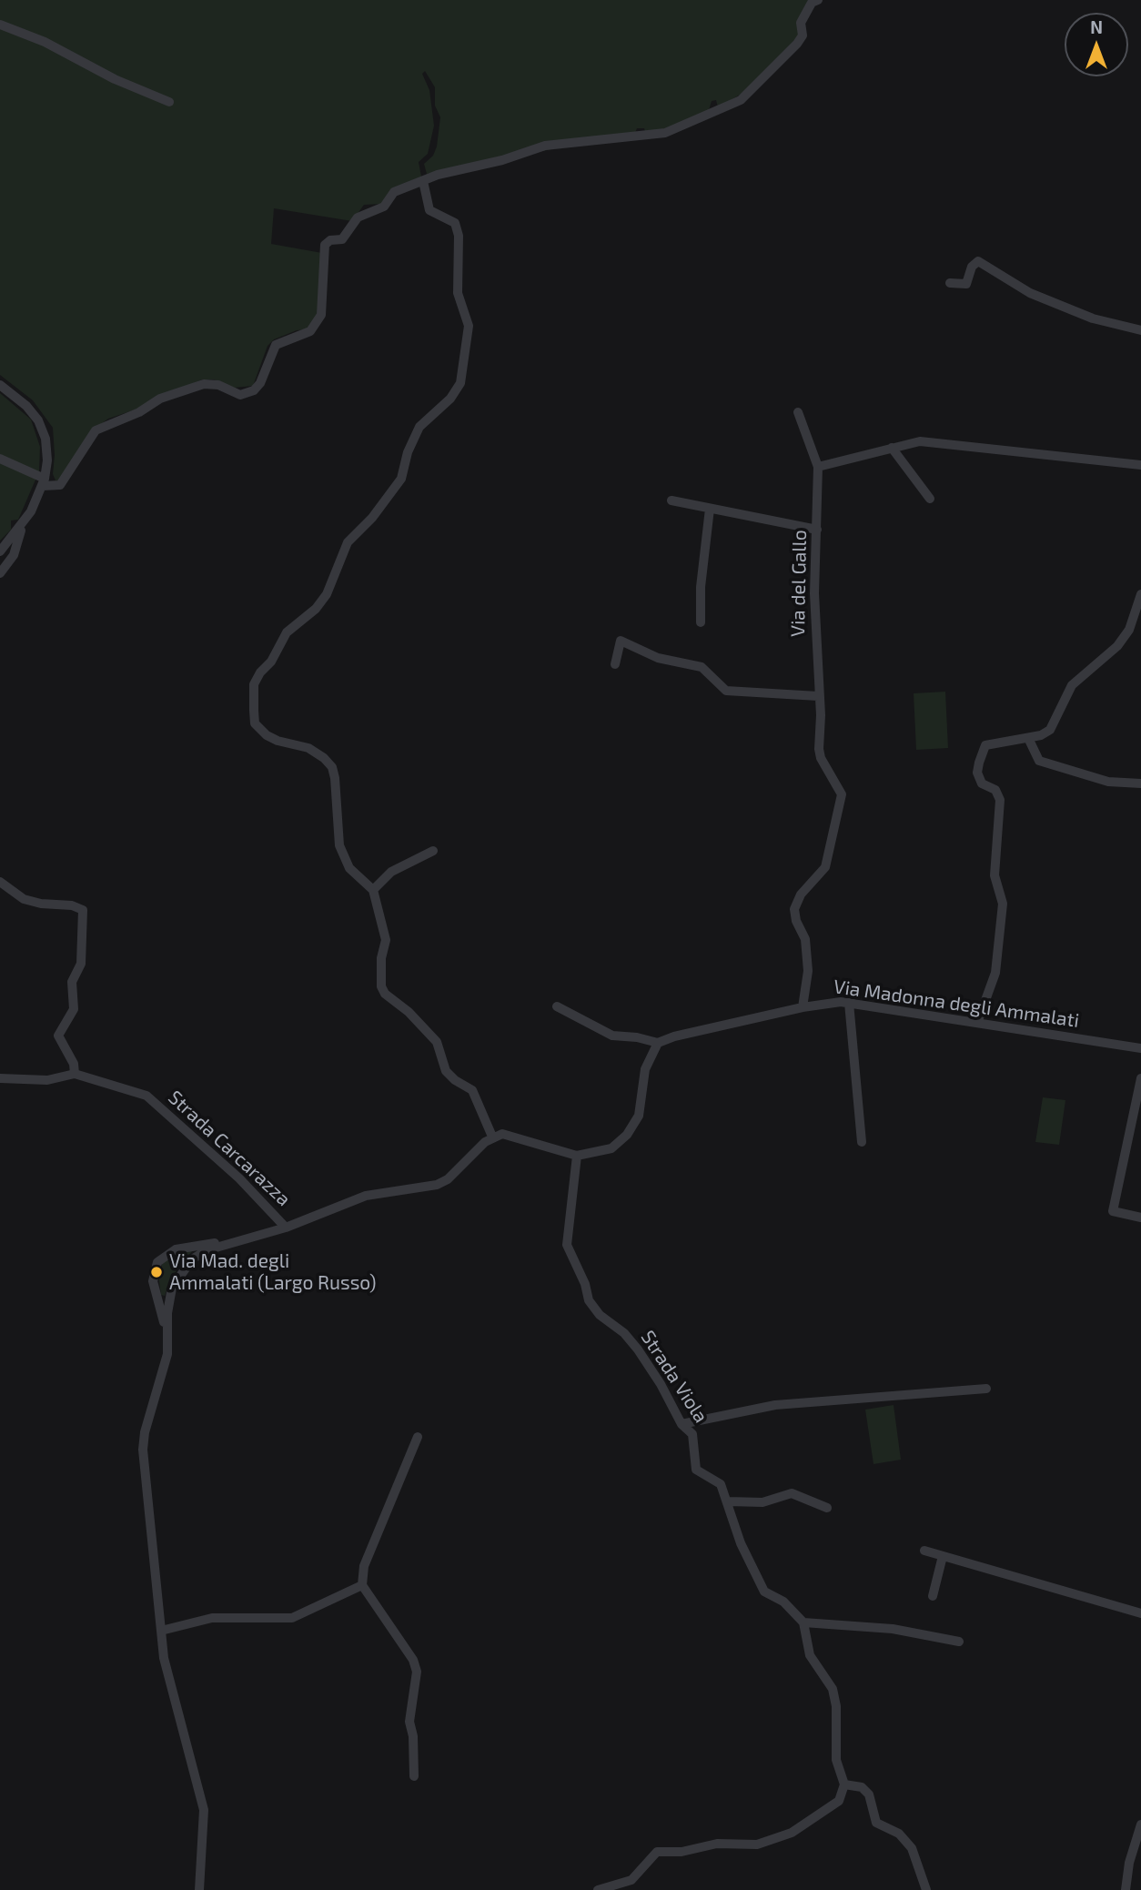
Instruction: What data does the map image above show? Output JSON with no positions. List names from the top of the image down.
{
  "streets": {
    "street": [
      "Via del Gallo",
      "Via Madonna degli Ammalati",
      "Strada Carcarazza",
      "Strada Viola"
    ]
  },
  "crossings": [
    ["Via del Gallo", "Via Madonna degli Ammalati"]
  ],
  "places": ["Via Mad. degli Ammalati (Largo Russo)"],
  "north": "top"
}
